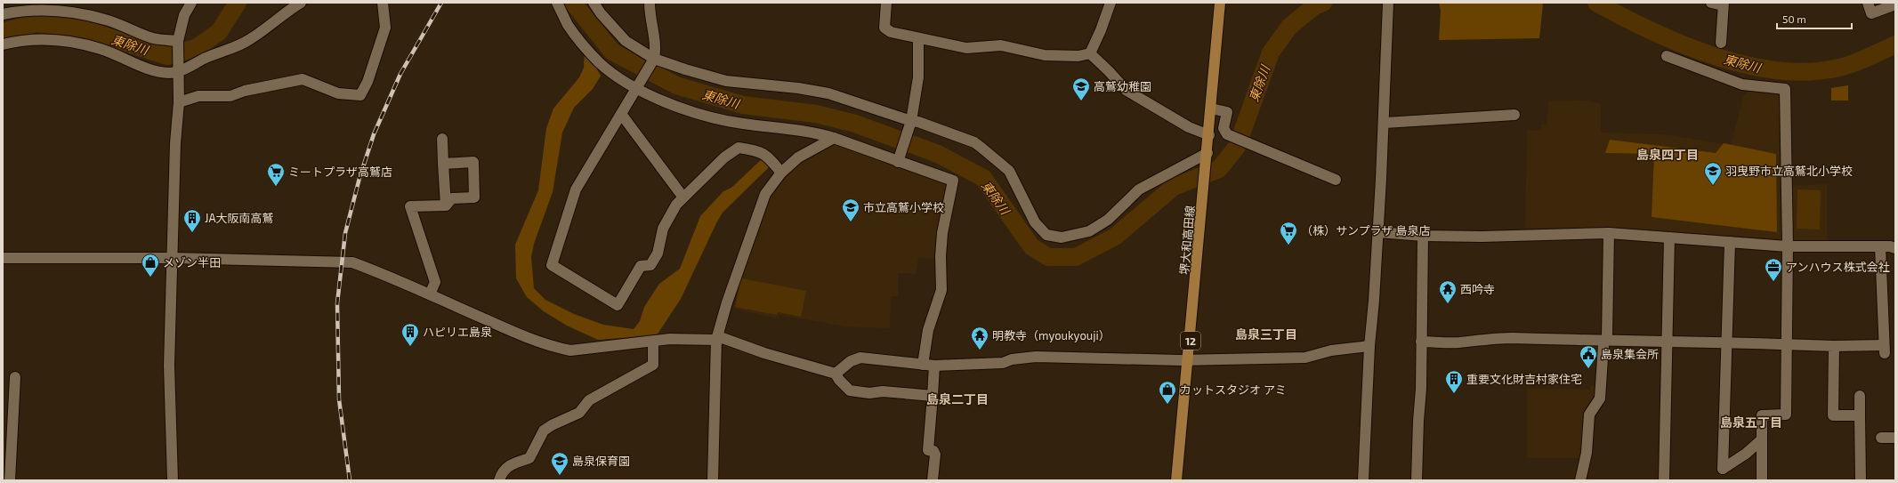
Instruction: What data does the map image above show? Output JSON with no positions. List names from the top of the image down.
{
  "streets": {
    "main road": ["堺大和高田線", "12"]
  },
  "districts": [
    "島泉四丁目",
    "島泉三丁目",
    "島泉二丁目",
    "島泉五丁目"
  ],
  "water": ["東除川"],
  "places": {
    "school or university": [
      "高鷲幼稚園",
      "羽曳野市立高鷲北小学校",
      "市立高鷲小学校",
      "島泉保育園"
    ],
    "supermarket": ["ミートプラザ高鷲店", "（株）サンプラザ 島泉店"],
    "building": ["JA大阪南高鷲", "ハピリエ島泉", "重要文化財吉村家住宅"],
    "shop": ["メゾン半田", "カットスタジオ アミ"],
    "office": ["アンハウス株式会社"],
    "temple": ["西吟寺", "明教寺（myoukyouji）"],
    "public building": ["島泉集会所"]
  },
  "scale_bar": "50 m"
}
